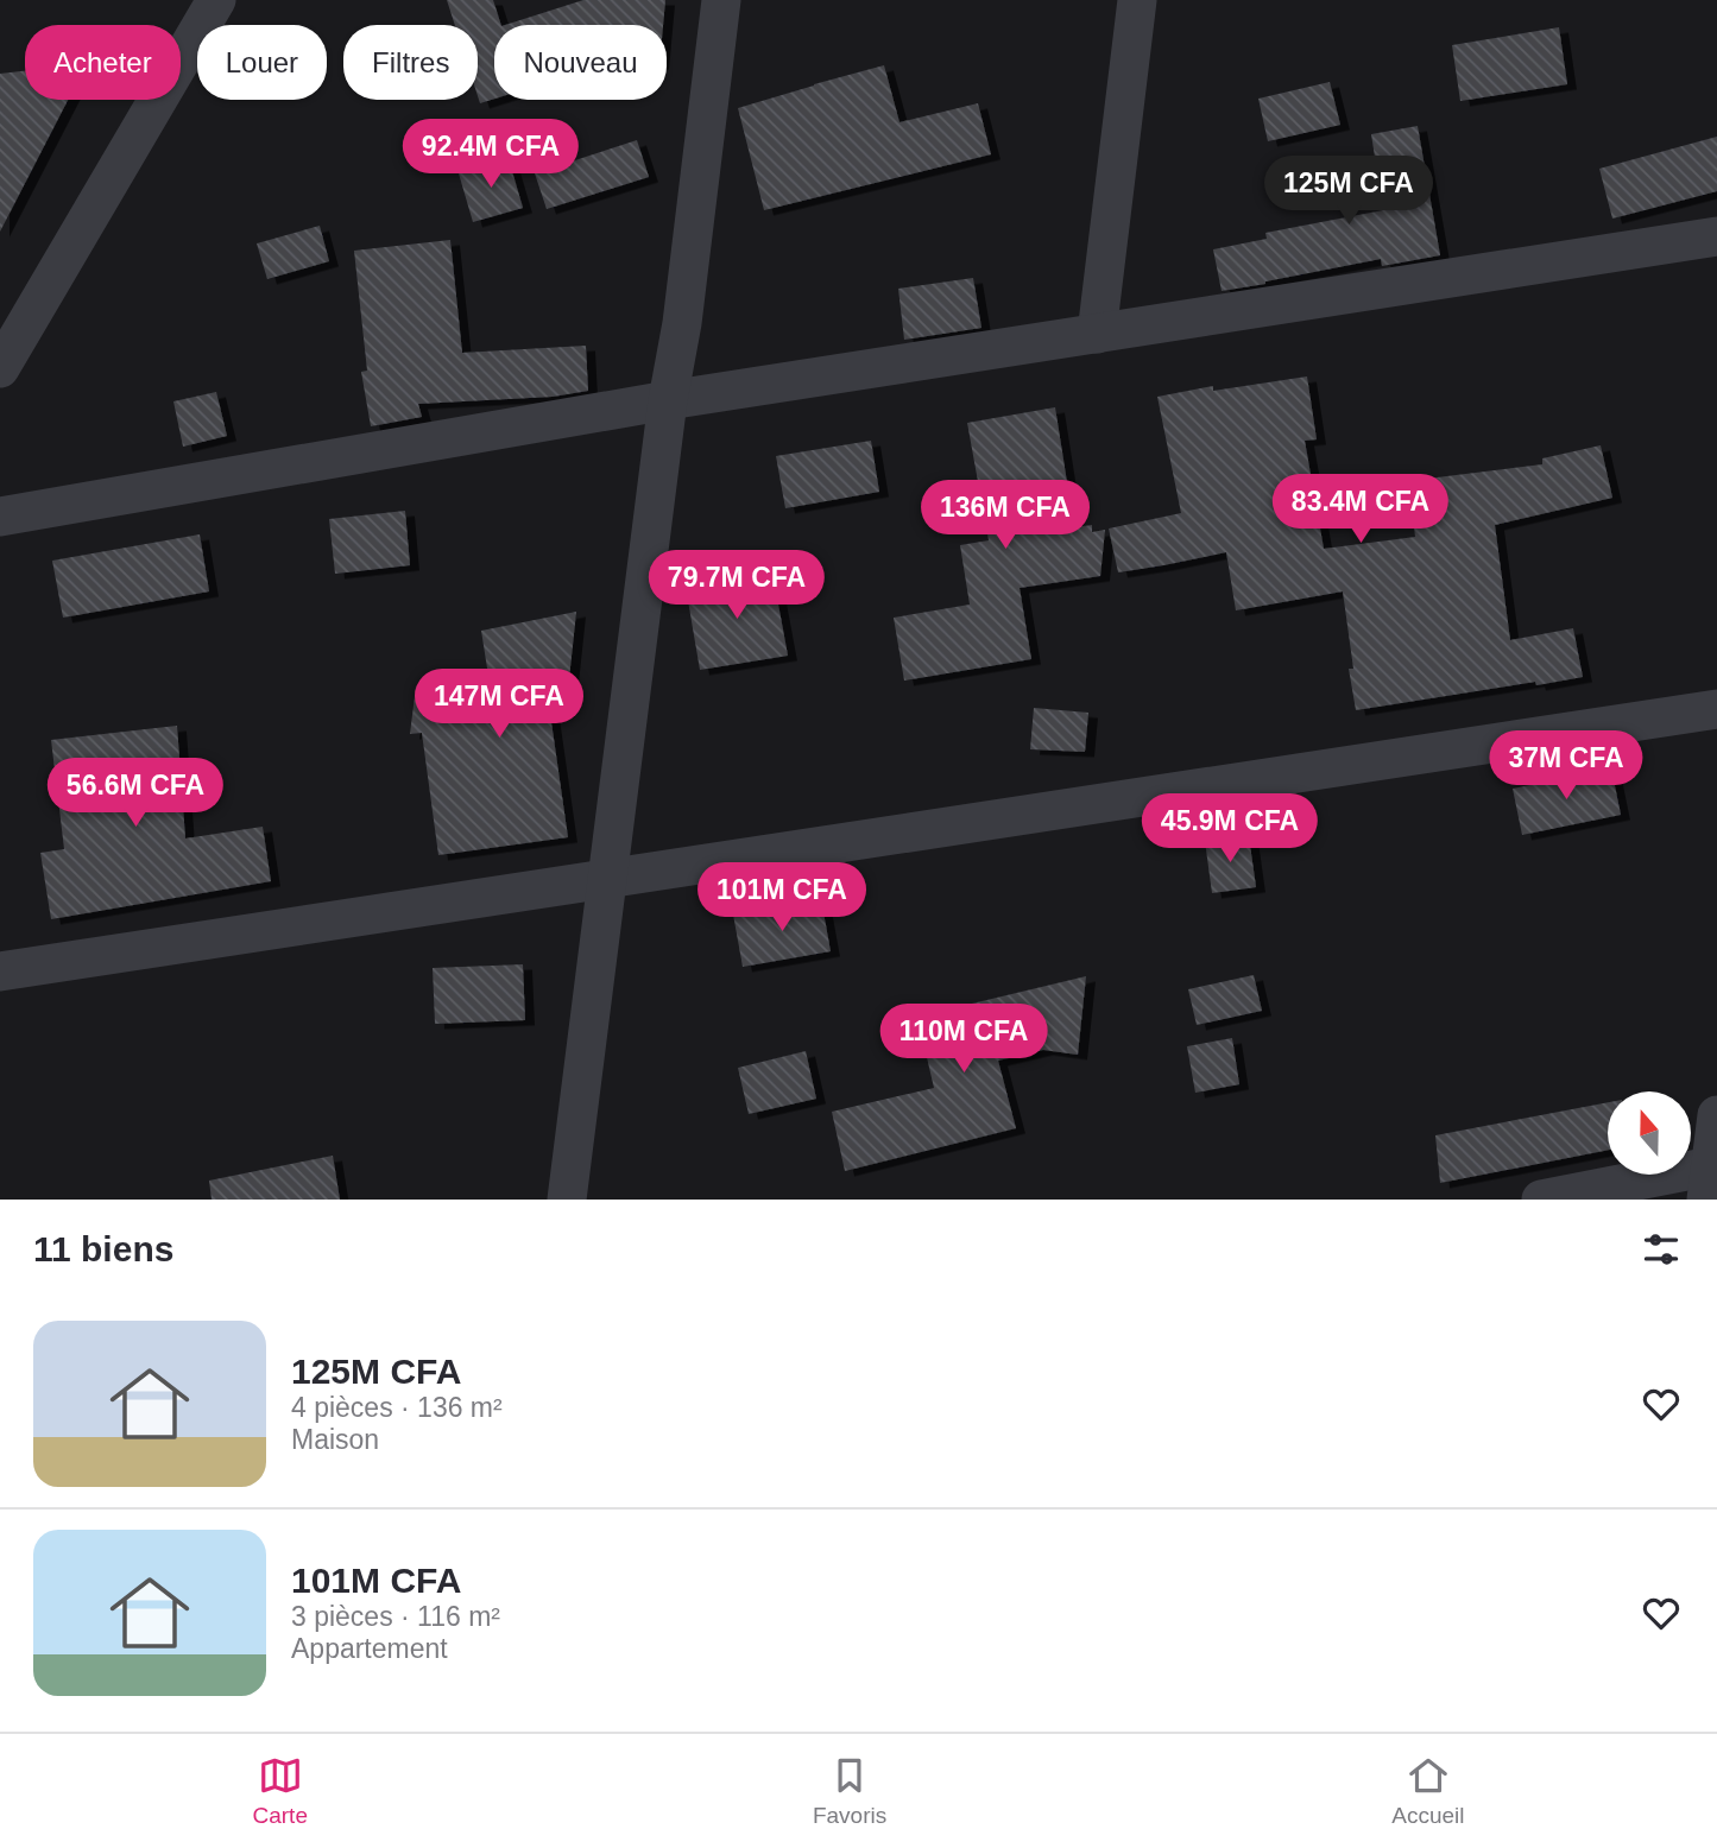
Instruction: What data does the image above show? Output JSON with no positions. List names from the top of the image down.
{
  "north": "top",
  "page": {
    "chip": [
      "Acheter",
      "Louer",
      "Filtres",
      "Nouveau"
    ],
    "price": [
      "92.4M CFA",
      "125M CFA",
      "83.4M CFA",
      "136M CFA",
      "79.7M CFA",
      "147M CFA",
      "37M CFA",
      "56.6M CFA",
      "45.9M CFA",
      "101M CFA",
      "110M CFA"
    ],
    "heading": "11 biens",
    "list": [
      {
        "name": "125M CFA",
        "note": "4 pièces · 136 m² · Maison"
      },
      {
        "name": "101M CFA",
        "note": "3 pièces · 116 m² · Appartement"
      }
    ],
    "tabs": ["Carte", "Favoris", "Accueil"]
  }
}
